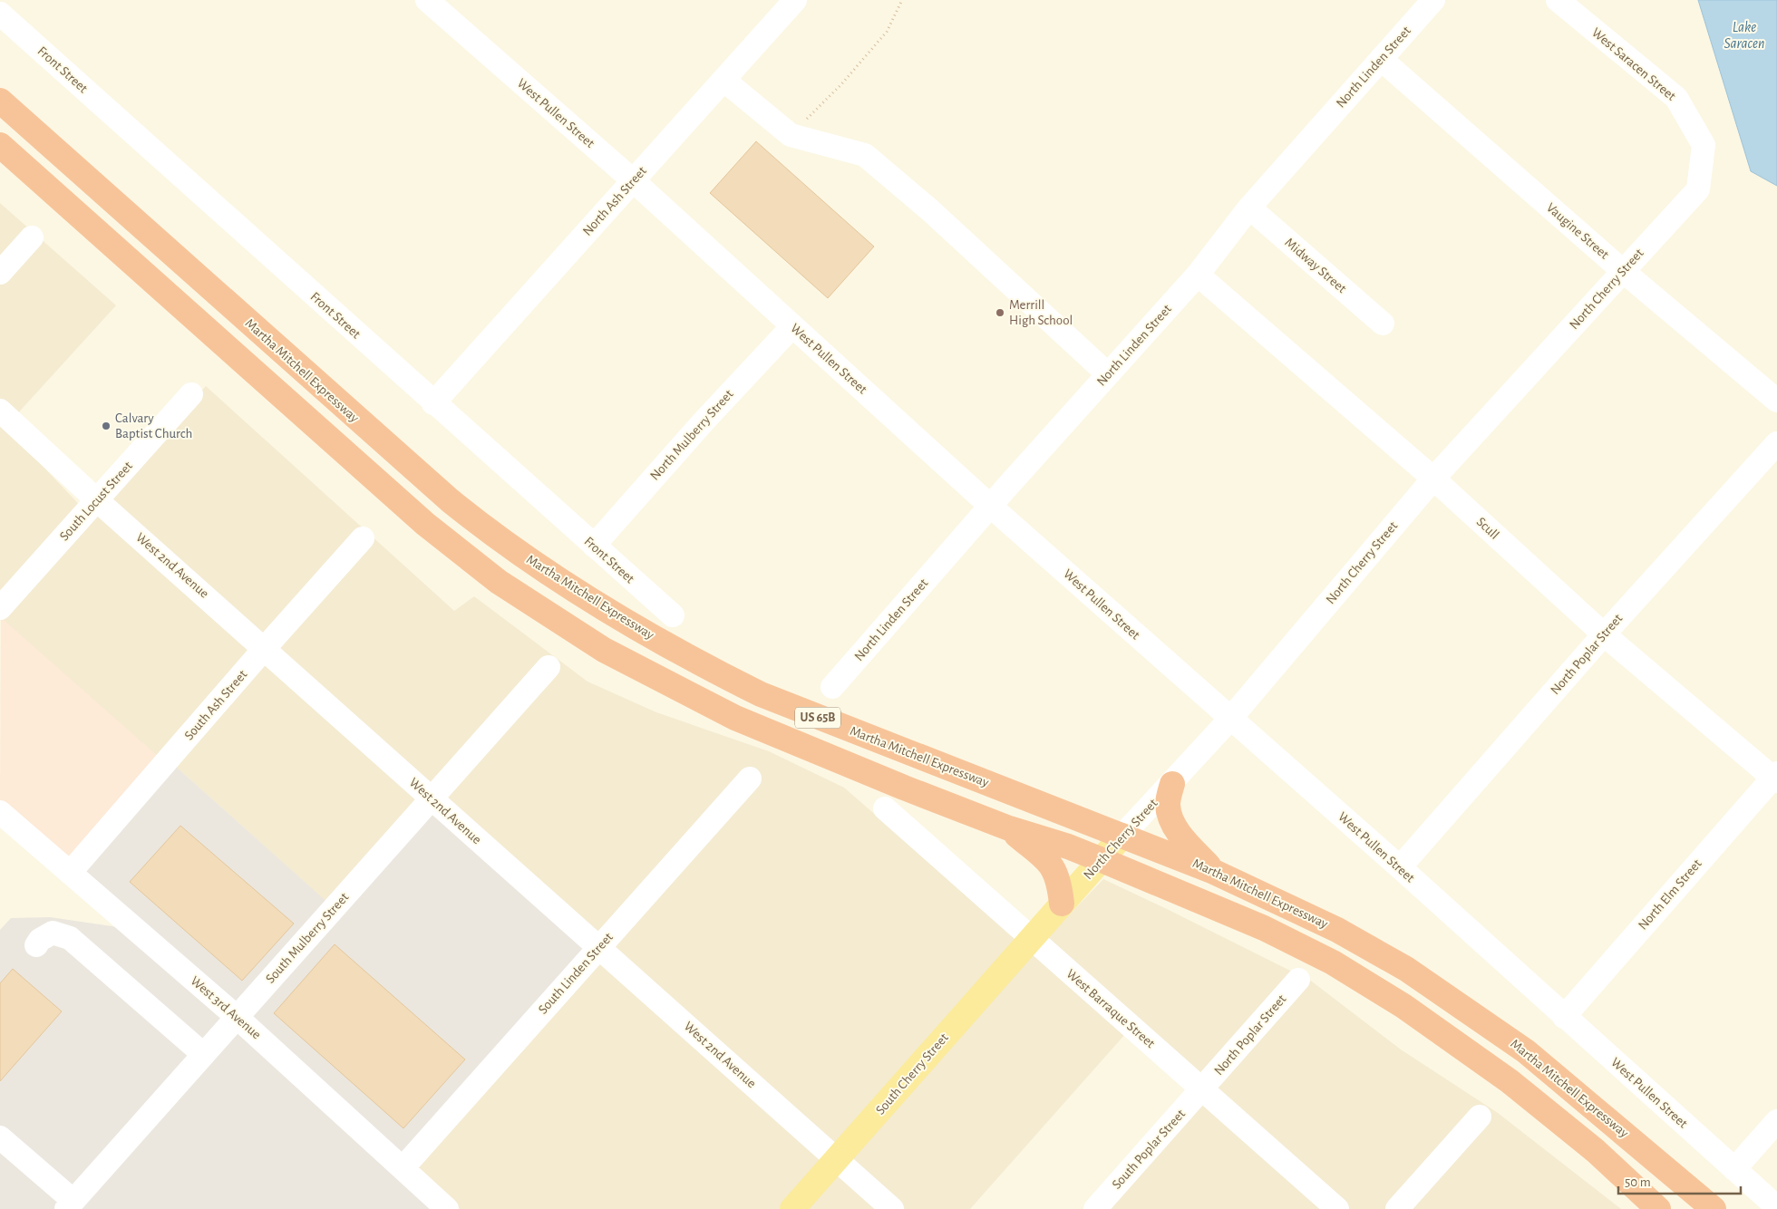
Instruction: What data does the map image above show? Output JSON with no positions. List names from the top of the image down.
{
  "streets": {
    "highway": ["Martha Mitchell Expressway", "US 65B"],
    "main road": ["North Cherry Street", "South Cherry Street"],
    "street": [
      "West Saracen Street",
      "North Linden Street",
      "Front Street",
      "West Pullen Street",
      "North Ash Street",
      "Vaugine Street",
      "Midway Street",
      "North Mulberry Street",
      "South Locust Street",
      "Scull",
      "West 2nd Avenue",
      "North Poplar Street",
      "South Ash Street",
      "North Elm Street",
      "South Mulberry Street",
      "South Linden Street",
      "West 3rd Avenue",
      "West Barraque Street",
      "South Poplar Street"
    ]
  },
  "crossings": [
    ["West Saracen Street", "North Cherry Street"],
    ["North Linden Street", "West Pullen Street"],
    ["North Linden Street", "Vaugine Street"],
    ["North Linden Street", "Midway Street"],
    ["North Linden Street", "Scull"],
    ["Front Street", "North Ash Street"],
    ["Front Street", "North Mulberry Street"],
    ["West Pullen Street", "North Ash Street"],
    ["West Pullen Street", "North Cherry Street"],
    ["West Pullen Street", "North Mulberry Street"],
    ["West Pullen Street", "North Poplar Street"],
    ["West Pullen Street", "North Elm Street"],
    ["Vaugine Street", "North Cherry Street"],
    ["North Cherry Street", "Martha Mitchell Expressway"],
    ["North Cherry Street", "Scull"],
    ["North Cherry Street", "US 65B"],
    ["North Cherry Street", "West Barraque Street"],
    ["North Cherry Street", "South Cherry Street"],
    ["South Locust Street", "West 2nd Avenue"],
    ["Scull", "North Poplar Street"],
    ["Scull", "North Elm Street"],
    ["West 2nd Avenue", "South Ash Street"],
    ["West 2nd Avenue", "South Mulberry Street"],
    ["West 2nd Avenue", "South Linden Street"],
    ["West 2nd Avenue", "South Cherry Street"],
    ["North Poplar Street", "West Barraque Street"],
    ["North Poplar Street", "South Poplar Street"],
    ["South Ash Street", "West 3rd Avenue"],
    ["South Mulberry Street", "West 3rd Avenue"],
    ["South Linden Street", "West 3rd Avenue"],
    ["West Barraque Street", "South Cherry Street"],
    ["West Barraque Street", "South Poplar Street"]
  ],
  "water": ["Lake Saracen"],
  "places": ["Merrill High School", "Calvary Baptist Church"],
  "scale_bar": "50 m"
}
